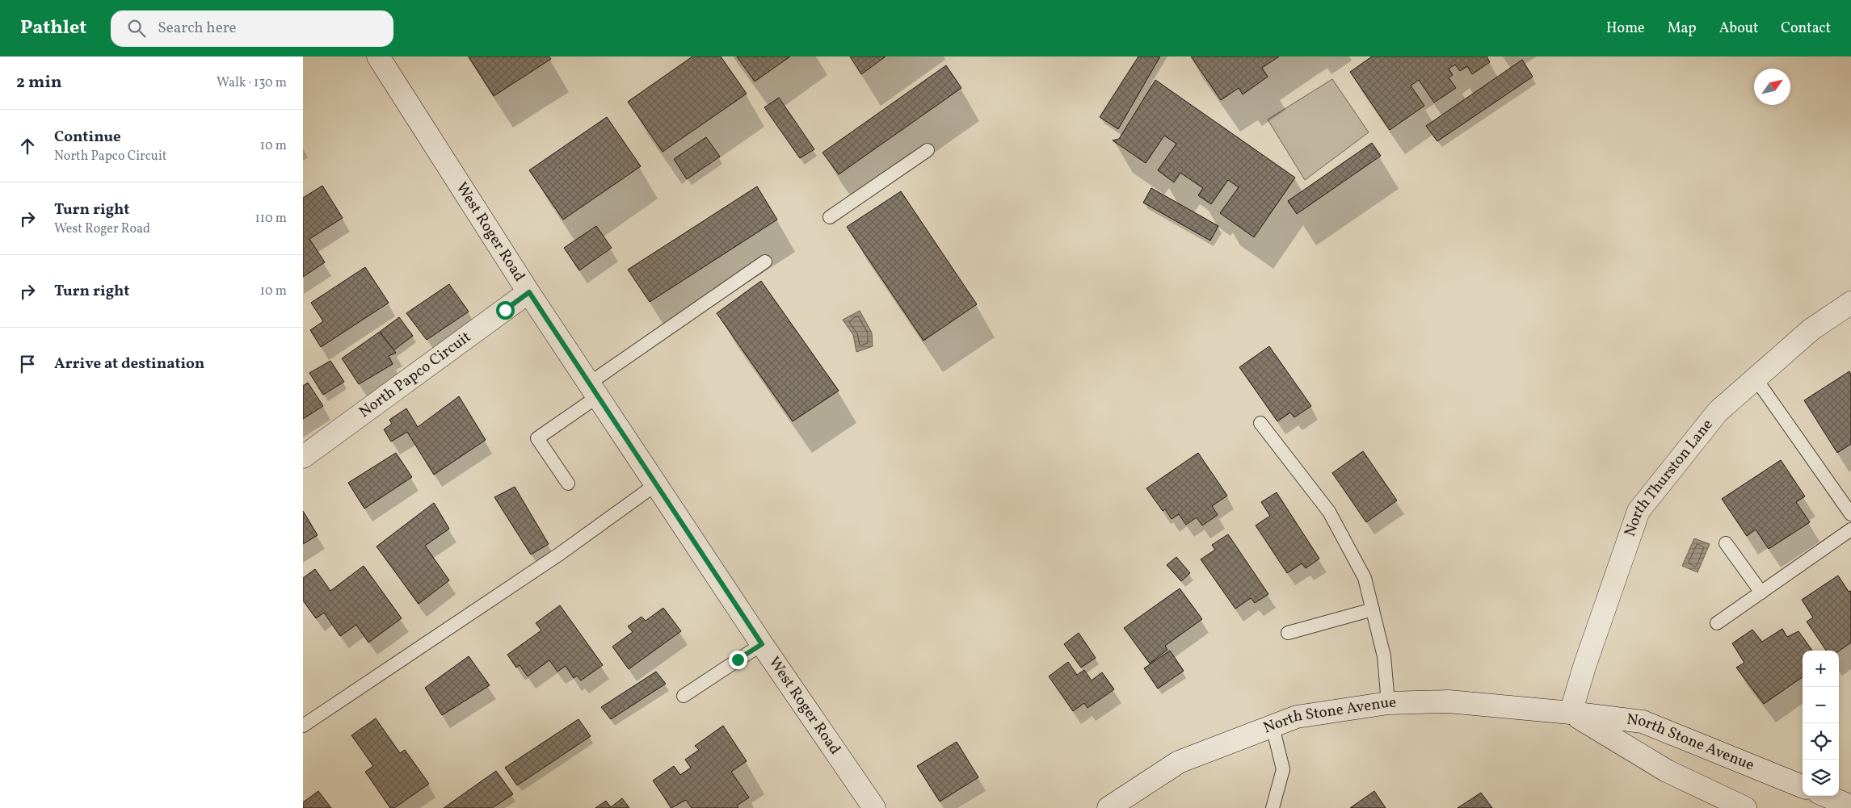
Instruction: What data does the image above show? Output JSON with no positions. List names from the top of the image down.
{
  "streets": {
    "street": [
      "West Roger Road",
      "North Papco Circuit",
      "North Thurston Lane",
      "North Stone Avenue"
    ]
  },
  "crossings": [
    ["West Roger Road", "North Papco Circuit"],
    ["North Thurston Lane", "North Stone Avenue"]
  ],
  "north": "top right",
  "page": {
    "header": "Pathlet",
    "search": "Search here",
    "nav": [
      "Home",
      "Map",
      "About",
      "Contact"
    ],
    "heading": ["2 min", "Walk · 130 m"],
    "list": [
      ["Continue", "North Papco Circuit", "10 m"],
      ["Turn right", "West Roger Road", "110 m"],
      ["Turn right", "10 m"],
      "Arrive at destination"
    ],
    "map_buttons": ["+", "−"]
  }
}
